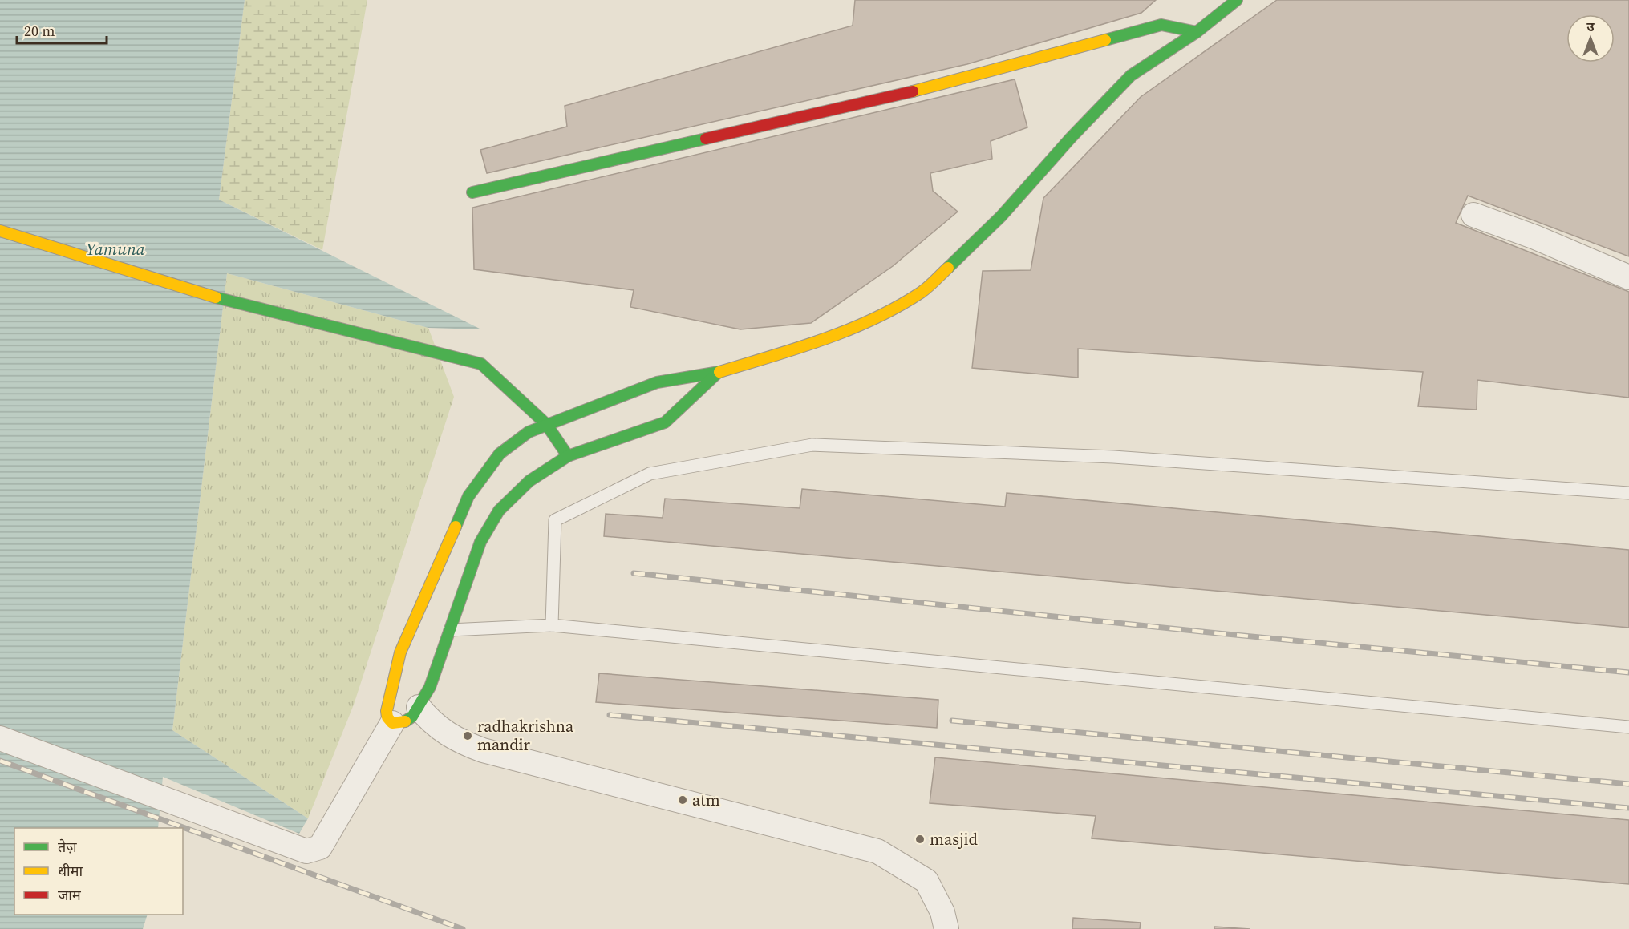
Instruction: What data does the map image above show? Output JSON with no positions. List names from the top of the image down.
{
  "water": ["Yamuna"],
  "places": ["radhakrishna mandir", "atm", "masjid"],
  "legend": ["तेज़", "धीमा", "जाम"],
  "scale_bar": "20 m",
  "north": "top"
}
